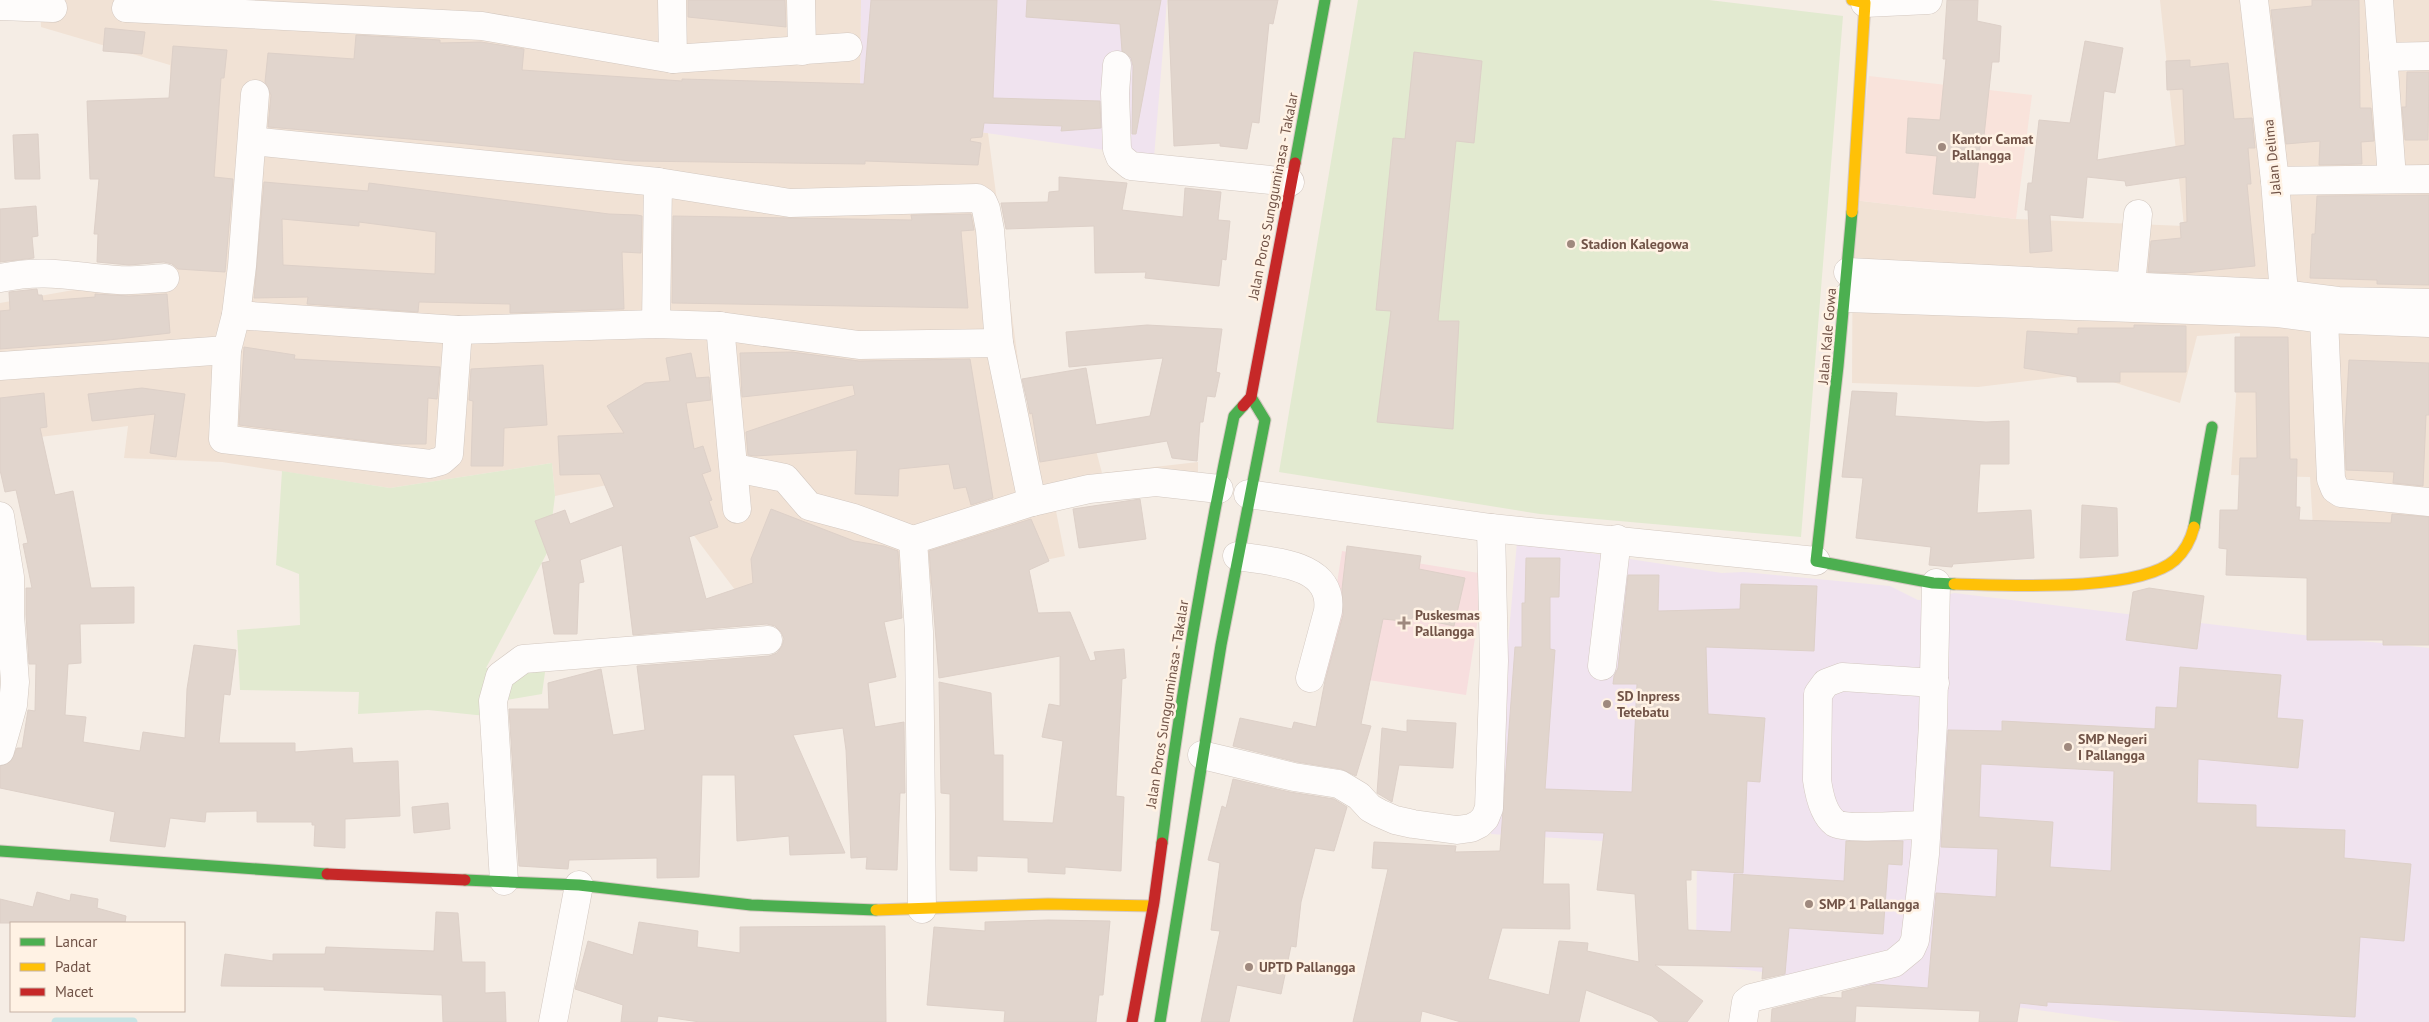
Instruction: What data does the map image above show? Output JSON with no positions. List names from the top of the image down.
{
  "streets": {
    "main road": ["Jalan Poros Sungguminasa - Takalar", "Jalan Kale Gowa"],
    "street": ["Jalan Delima"]
  },
  "places": {
    "other": [
      "Kantor Camat Pallangga",
      "Stadion Kalegowa",
      "SD Inpress Tetebatu",
      "SMP Negeri I Pallangga",
      "SMP 1 Pallangga",
      "UPTD Pallangga"
    ],
    "health": ["Puskesmas Pallangga"]
  },
  "legend": ["Lancar", "Padat", "Macet"]
}
